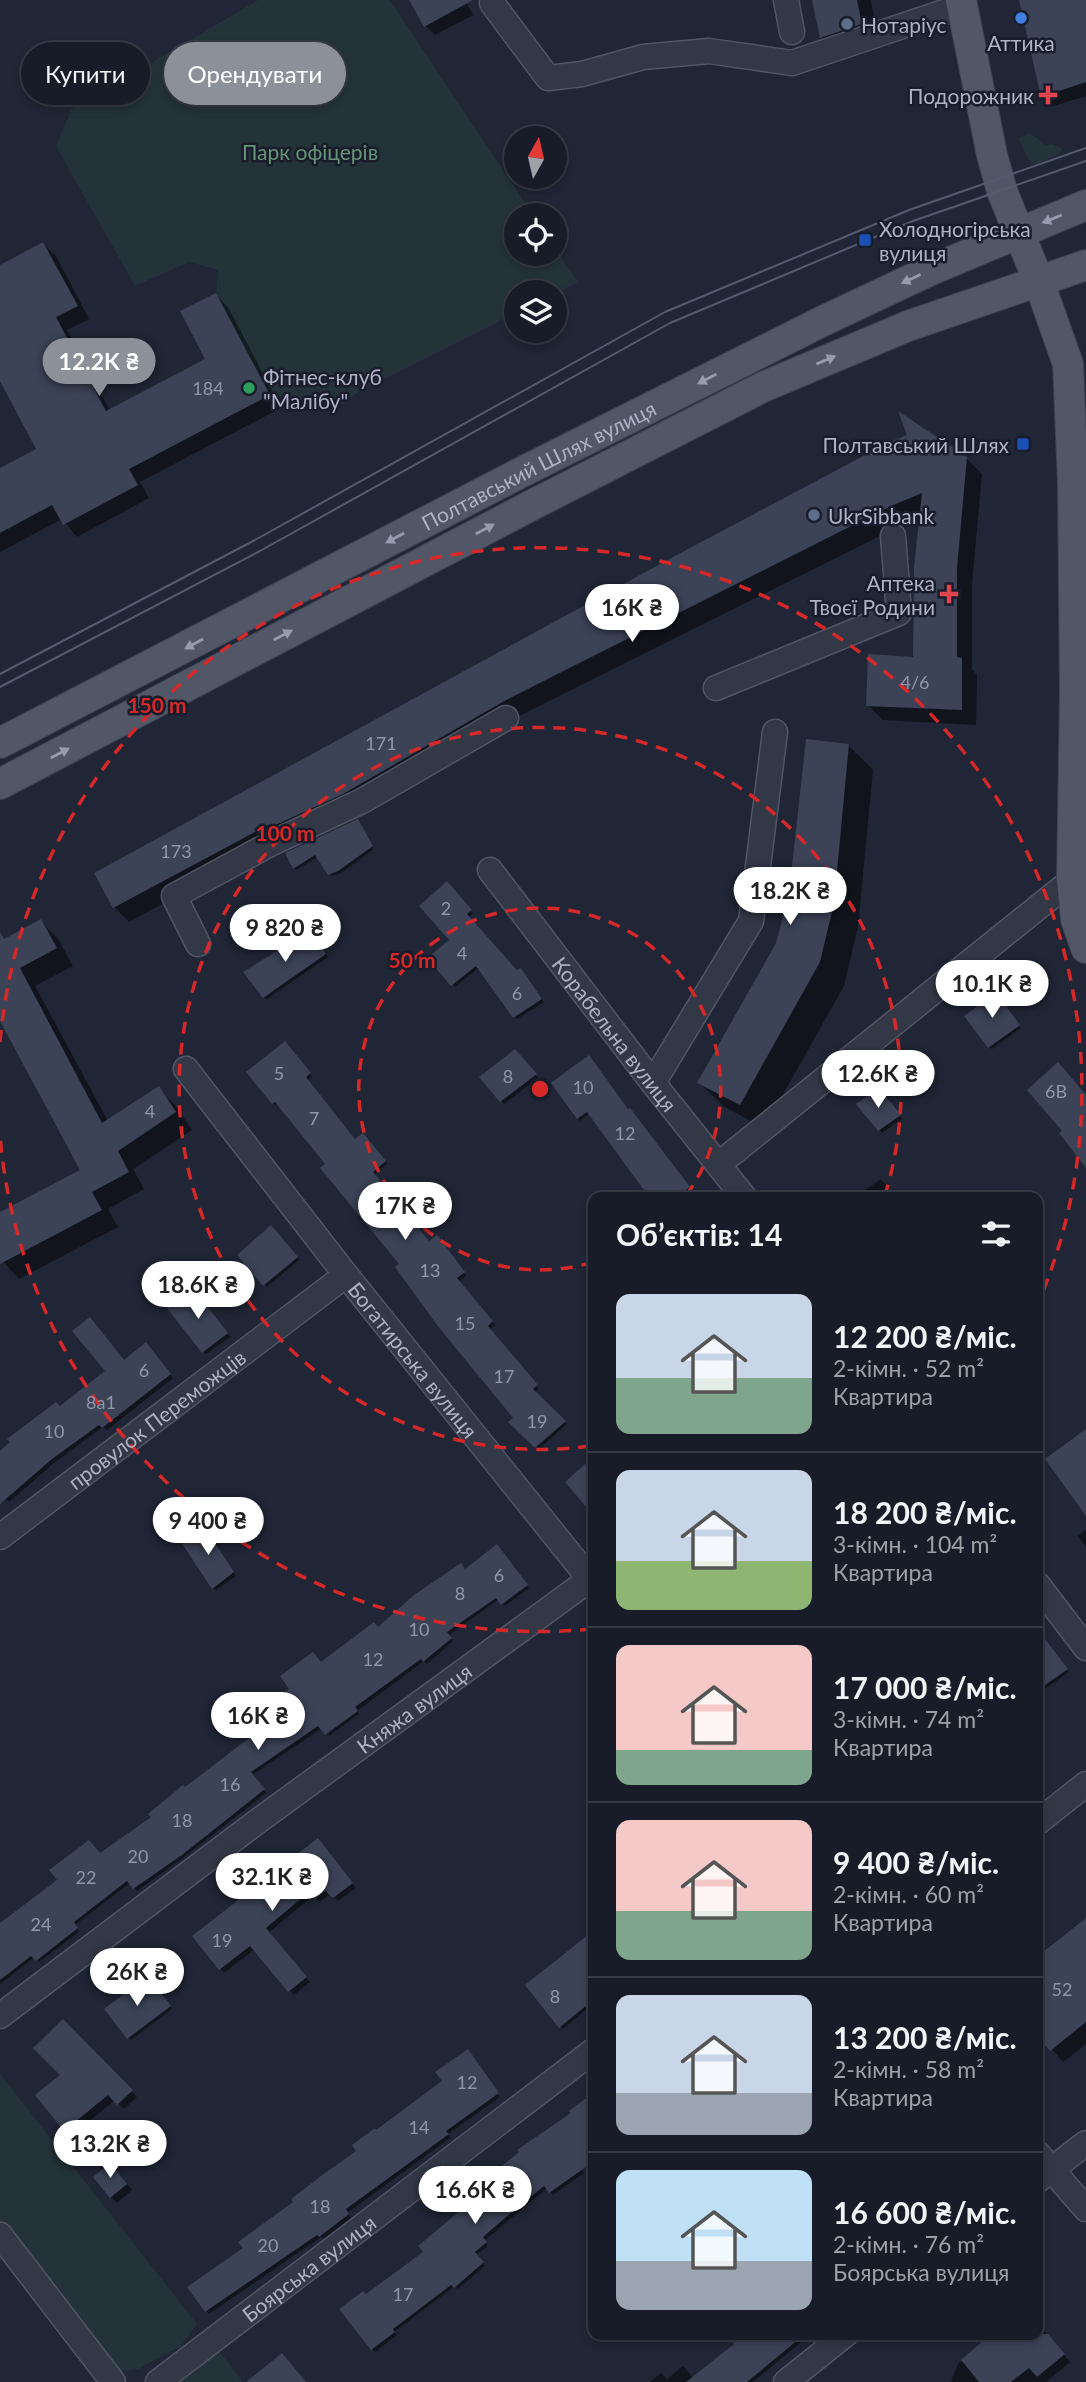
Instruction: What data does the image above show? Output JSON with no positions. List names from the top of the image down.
{
  "streets": {
    "main road": ["Полтавський Шлях вулиця"],
    "street": [
      "Корабельна вулиця",
      "Богатирська вулиця",
      "провулок Переможців",
      "Княжа вулиця",
      "Боярська вулиця"
    ]
  },
  "crossings": [
    ["Богатирська вулиця", "провулок Переможців"]
  ],
  "parks": ["Парк офіцерів"],
  "places": {
    "other": [
      "Аттика",
      "Нотаріус",
      "Фітнес-клуб \"Малібу\"",
      "UkrSibbank"
    ],
    "health": ["Подорожник", "Аптека Твоєї Родини"],
    "transit": ["Холодногірська вулиця", "Полтавський Шлях"]
  },
  "house_numbers": [
    "184",
    "4/6",
    "171",
    "173",
    "2",
    "4",
    "6",
    "5",
    "8",
    "10",
    "6В",
    "4",
    "7",
    "12",
    "13",
    "15",
    "6",
    "17",
    "8а1",
    "19",
    "10",
    "6",
    "8",
    "10",
    "12",
    "16",
    "18",
    "20",
    "22",
    "24",
    "19",
    "52",
    "8",
    "12",
    "14",
    "18",
    "20",
    "17"
  ],
  "north": "top",
  "page": {
    "chip": ["Купити", "Орендувати"],
    "price": [
      "12.2K ₴",
      "16K ₴",
      "18.2K ₴",
      "9 820 ₴",
      "10.1K ₴",
      "12.6K ₴",
      "17K ₴",
      "18.6K ₴",
      "9 400 ₴",
      "16K ₴",
      "32.1K ₴",
      "26K ₴",
      "13.2K ₴",
      "16.6K ₴"
    ],
    "heading": "Об’єктів: 14",
    "list": [
      {
        "name": "12 200 ₴/міс.",
        "note": "2-кімн. · 52 m² · Квартира"
      },
      {
        "name": "18 200 ₴/міс.",
        "note": "3-кімн. · 104 m² · Квартира"
      },
      {
        "name": "17 000 ₴/міс.",
        "note": "3-кімн. · 74 m² · Квартира"
      },
      {
        "name": "9 400 ₴/міс.",
        "note": "2-кімн. · 60 m² · Квартира"
      },
      {
        "name": "13 200 ₴/міс.",
        "note": "2-кімн. · 58 m² · Квартира"
      },
      {
        "name": "16 600 ₴/міс.",
        "note": "2-кімн. · 76 m² · Боярська вулиця"
      }
    ]
  },
  "rings": ["150 m", "100 m", "50 m"]
}
